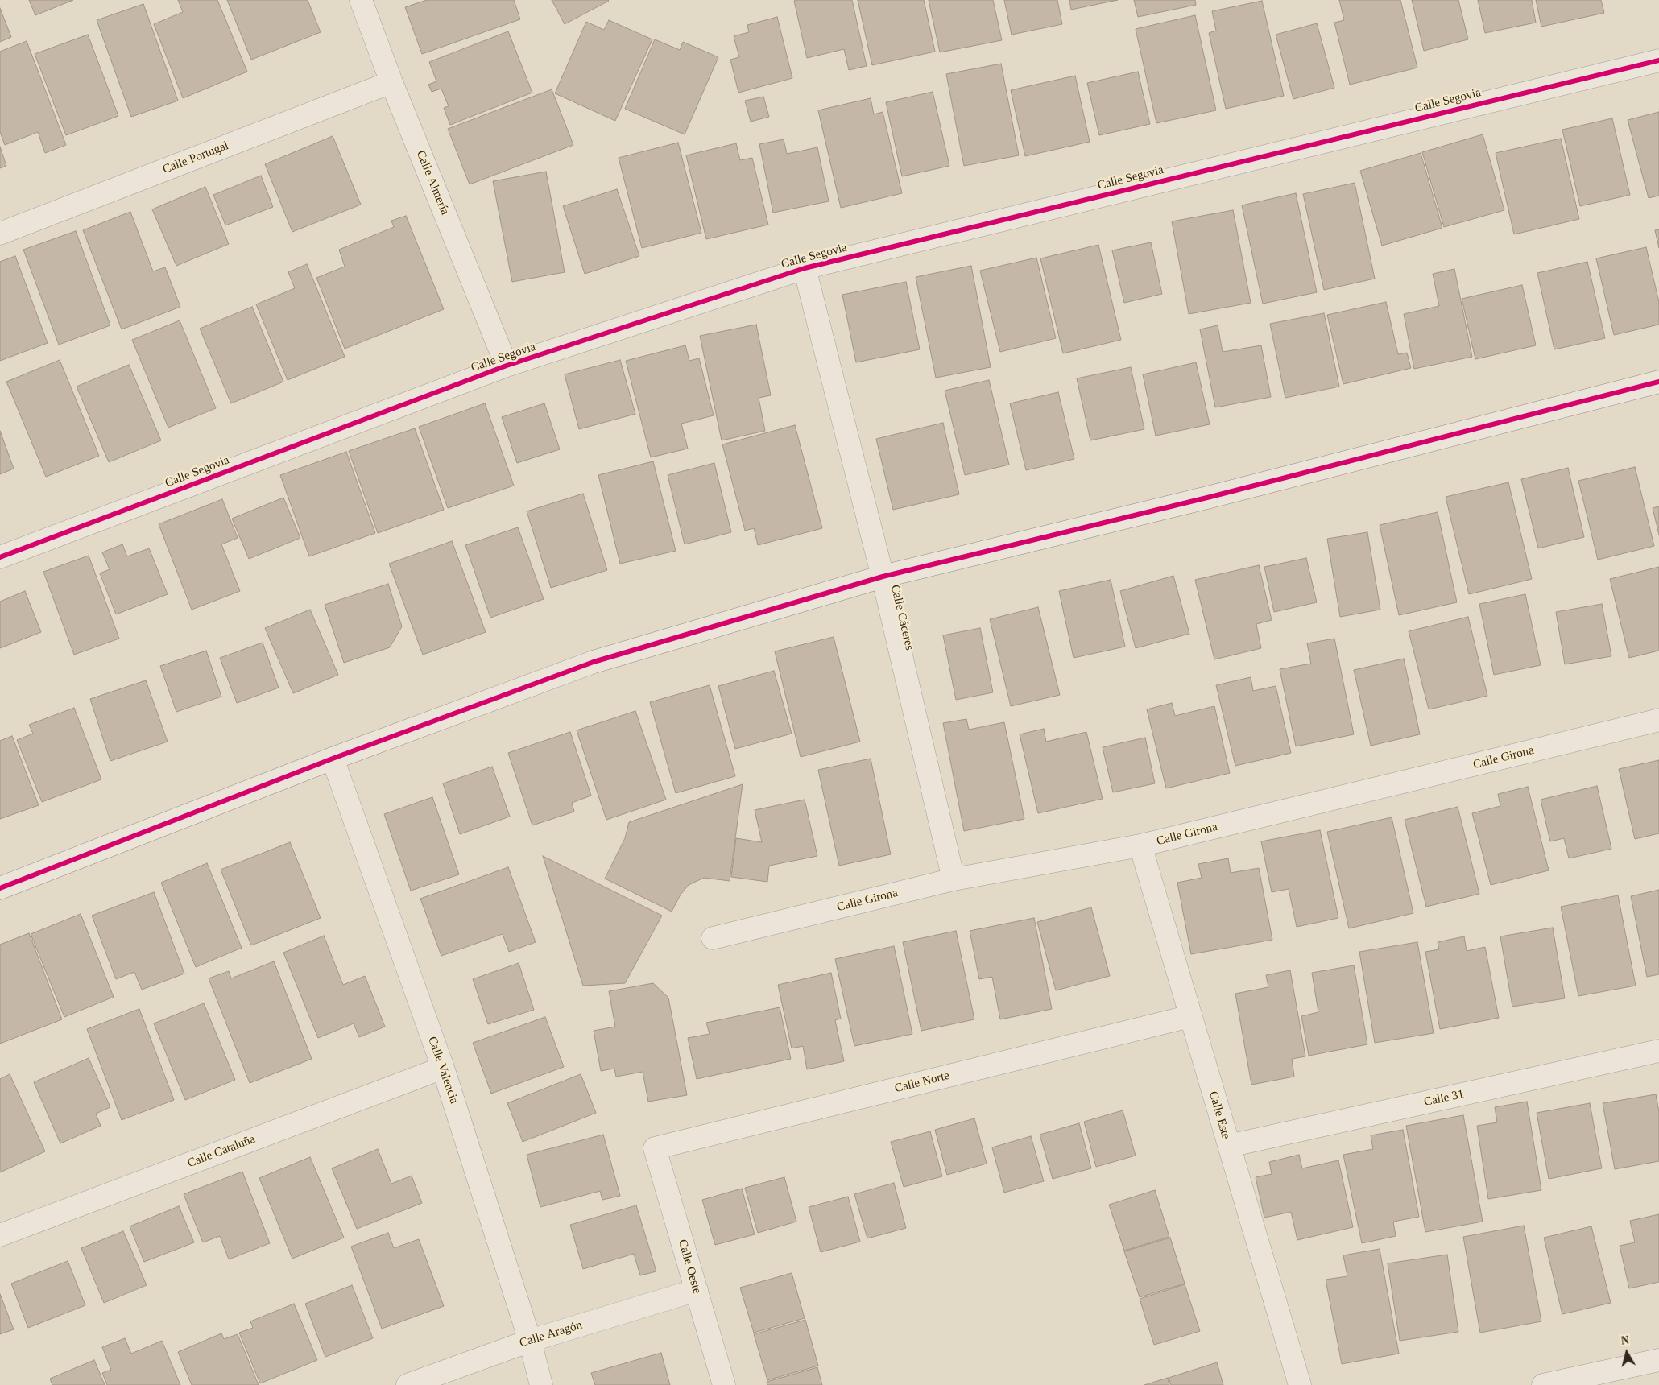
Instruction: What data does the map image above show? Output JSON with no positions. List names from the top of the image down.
{
  "streets": {
    "street": [
      "Calle Segovia",
      "Calle Portugal",
      "Calle Almería",
      "Calle Cáceres",
      "Calle Girona",
      "Calle Valencia",
      "Calle Norte",
      "Calle 31",
      "Calle Este",
      "Calle Cataluña",
      "Calle Oeste",
      "Calle Aragón"
    ]
  },
  "crossings": [
    ["Calle Segovia", "Calle Almería"],
    ["Calle Segovia", "Calle Cáceres"],
    ["Calle Portugal", "Calle Almería"],
    ["Calle Cáceres", "Calle Girona"],
    ["Calle Girona", "Calle Este"],
    ["Calle Valencia", "Calle Cataluña"],
    ["Calle Valencia", "Calle Aragón"],
    ["Calle Norte", "Calle Este"],
    ["Calle Norte", "Calle Oeste"],
    ["Calle 31", "Calle Este"],
    ["Calle Oeste", "Calle Aragón"]
  ],
  "north": "top"
}
